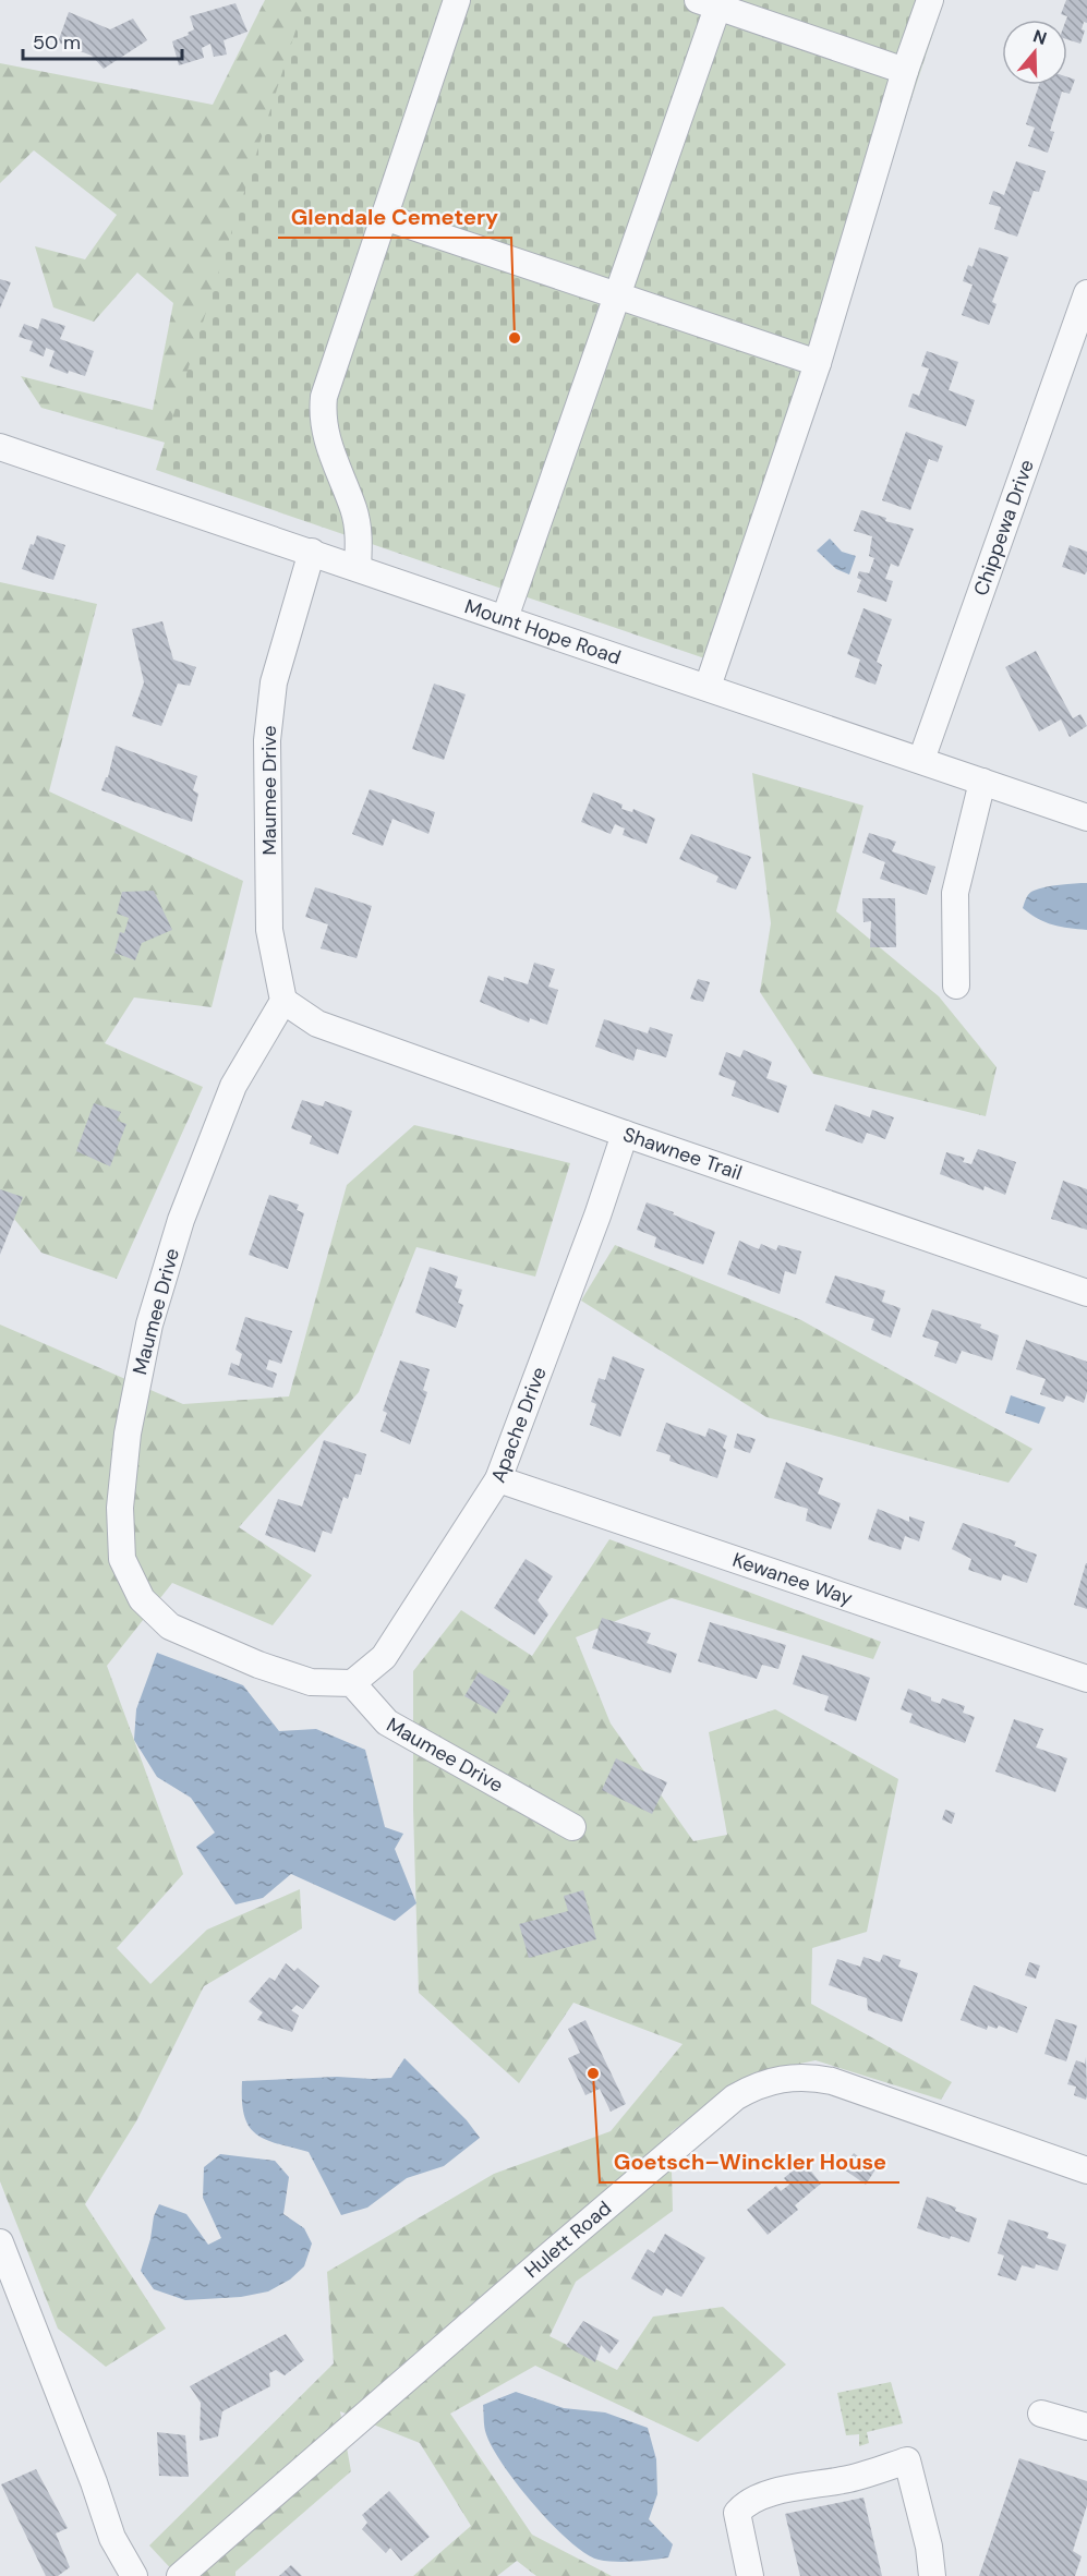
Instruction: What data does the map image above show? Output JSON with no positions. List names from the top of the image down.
{
  "streets": {
    "street": [
      "Chippewa Drive",
      "Mount Hope Road",
      "Maumee Drive",
      "Shawnee Trail",
      "Apache Drive",
      "Kewanee Way",
      "Hulett Road"
    ]
  },
  "crossings": [
    ["Chippewa Drive", "Mount Hope Road"],
    ["Mount Hope Road", "Maumee Drive"],
    ["Maumee Drive", "Shawnee Trail"],
    ["Maumee Drive", "Apache Drive"],
    ["Shawnee Trail", "Apache Drive"],
    ["Apache Drive", "Kewanee Way"]
  ],
  "places": ["Glendale Cemetery", "Goetsch–Winckler House"],
  "scale_bar": "50 m",
  "north": "top"
}
